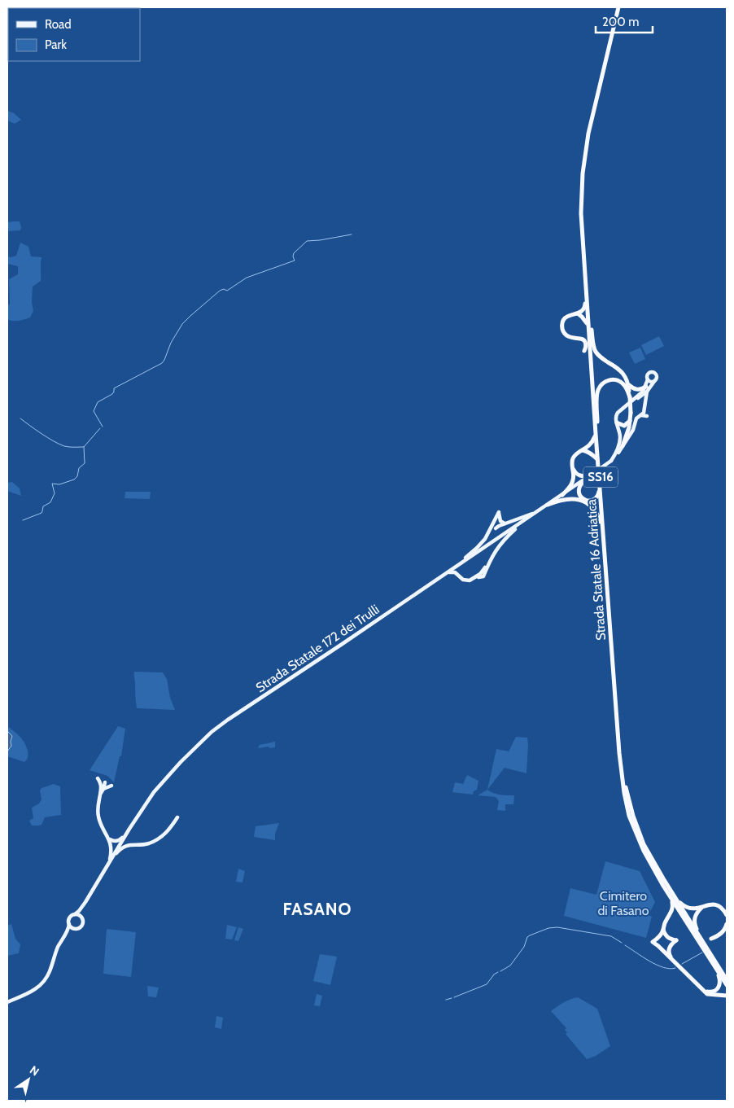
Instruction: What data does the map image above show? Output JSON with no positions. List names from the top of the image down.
{
  "streets": {
    "highway": ["SS16", "Strada Statale 16 Adriatica"],
    "main road": ["Strada Statale 172 dei Trulli"]
  },
  "districts": ["FASANO"],
  "parks": ["Cimitero di Fasano"],
  "legend": ["Road", "Park"],
  "scale_bar": "200 m",
  "north": "top right"
}
